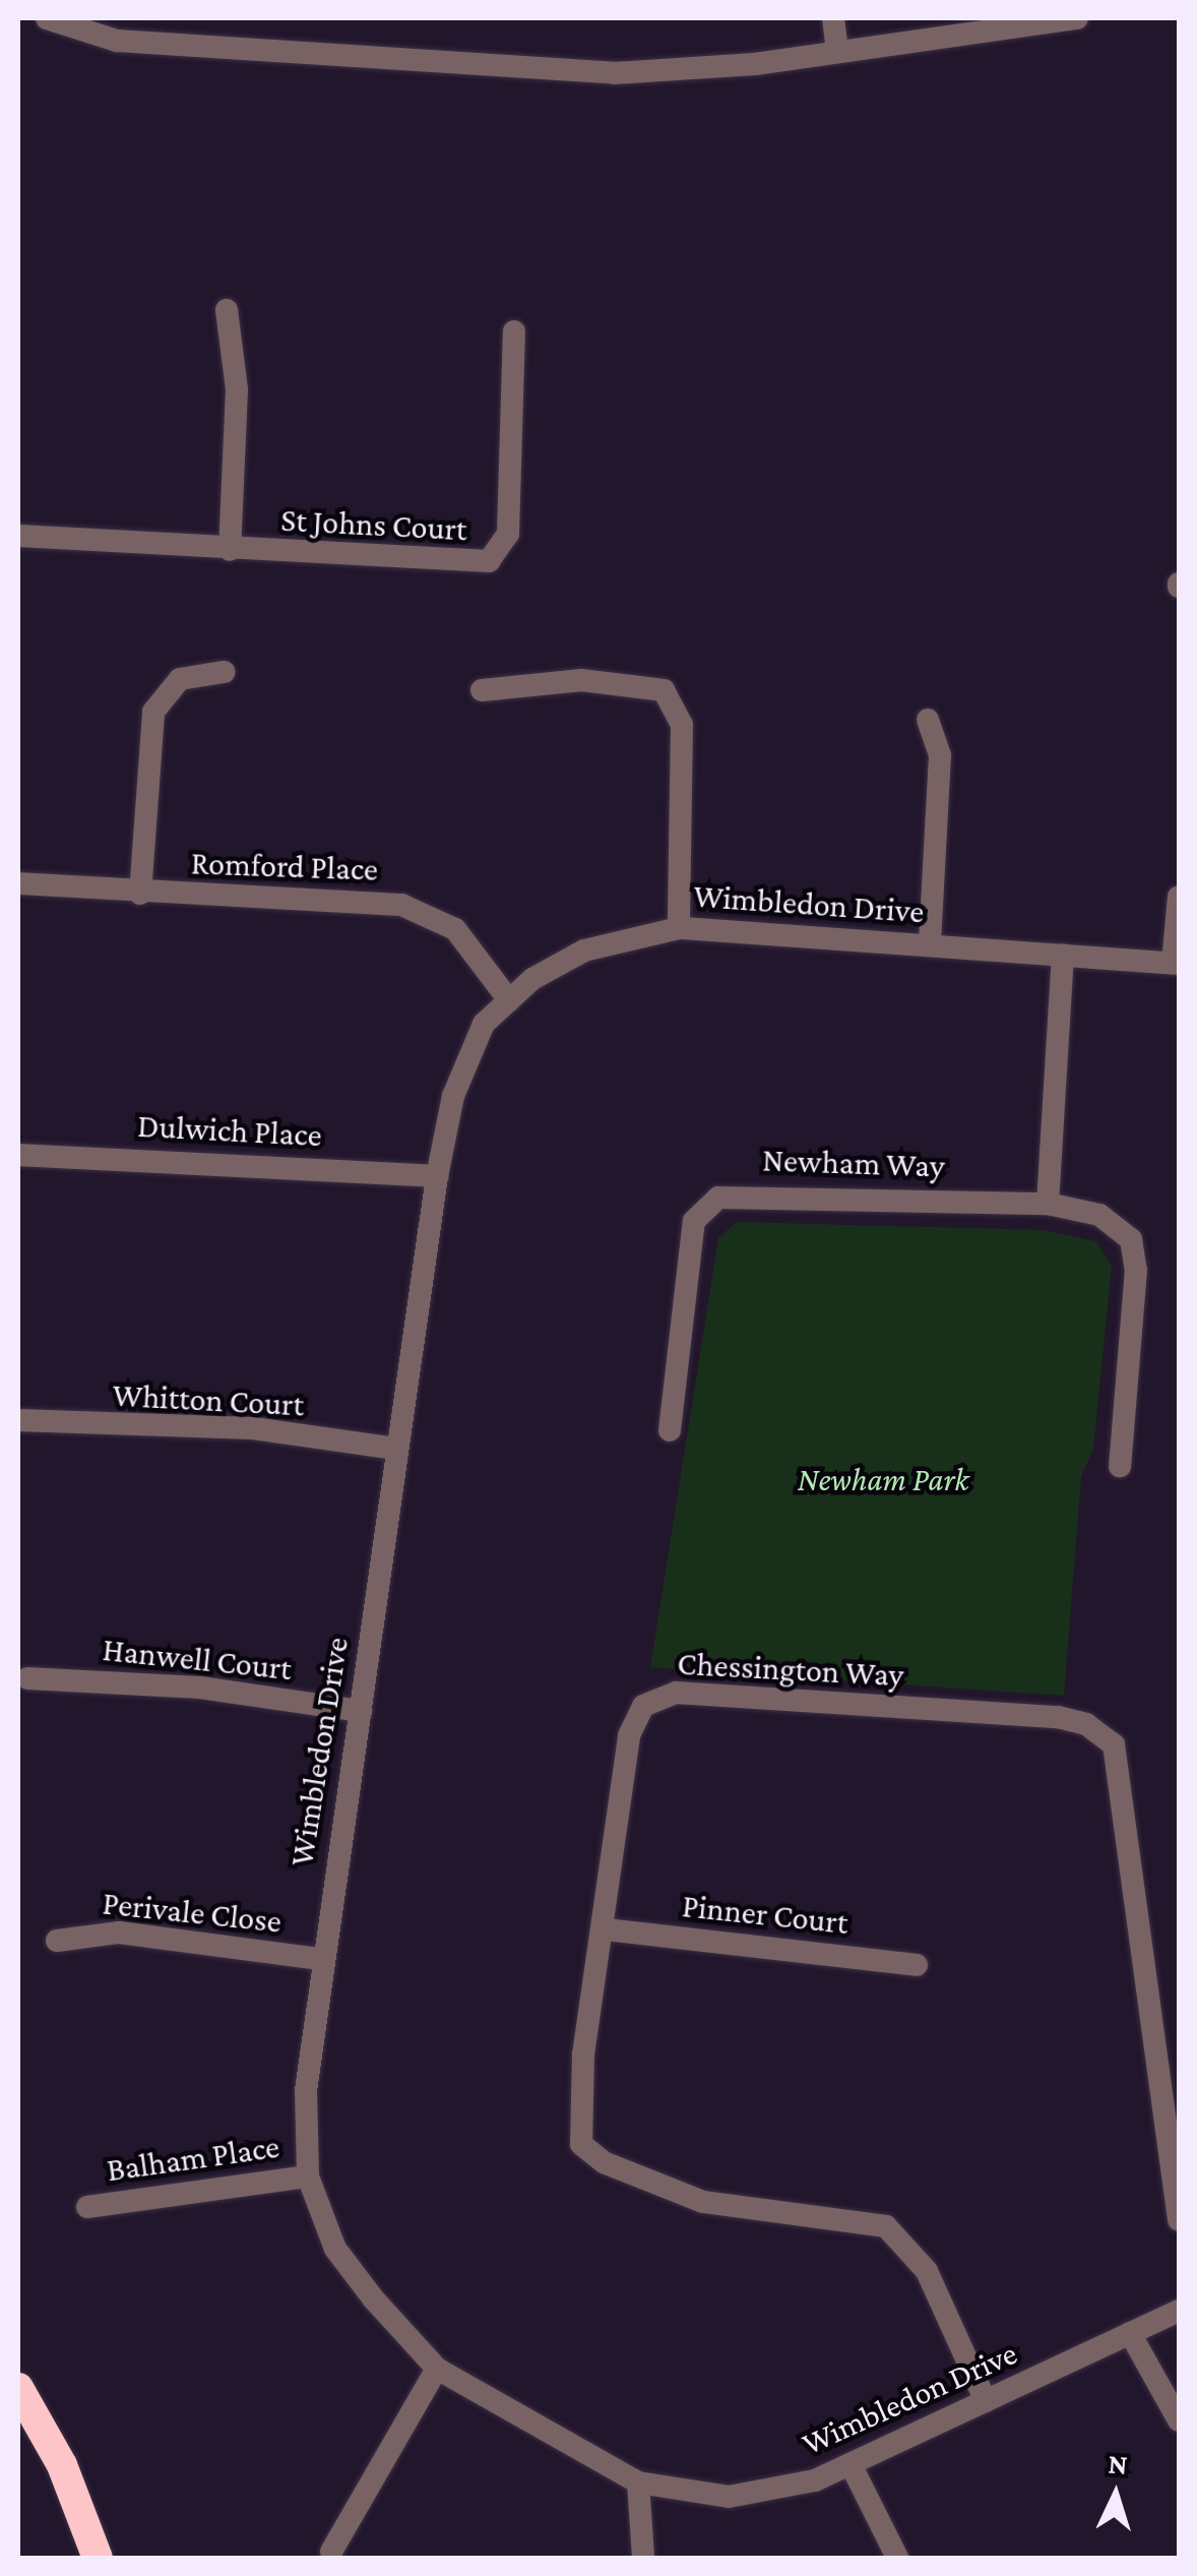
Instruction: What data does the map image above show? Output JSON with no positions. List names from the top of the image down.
{
  "streets": {
    "street": [
      "St Johns Court",
      "Romford Place",
      "Wimbledon Drive",
      "Dulwich Place",
      "Newham Way",
      "Whitton Court",
      "Hanwell Court",
      "Chessington Way",
      "Perivale Close",
      "Pinner Court",
      "Balham Place"
    ]
  },
  "crossings": [
    ["Romford Place", "Wimbledon Drive"],
    ["Wimbledon Drive", "Dulwich Place"],
    ["Wimbledon Drive", "Whitton Court"],
    ["Wimbledon Drive", "Hanwell Court"],
    ["Wimbledon Drive", "Chessington Way"],
    ["Wimbledon Drive", "Perivale Close"],
    ["Wimbledon Drive", "Balham Place"],
    ["Chessington Way", "Pinner Court"]
  ],
  "parks": ["Newham Park"],
  "north": "top"
}
